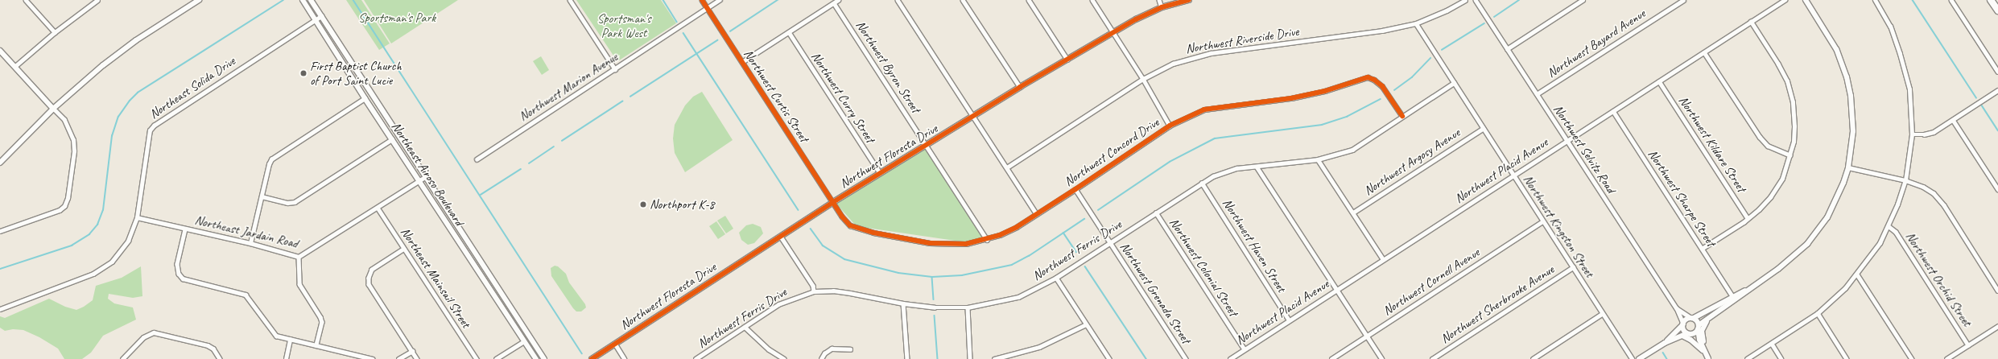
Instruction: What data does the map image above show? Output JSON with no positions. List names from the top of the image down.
{
  "streets": {
    "main road": ["Northwest Floresta Drive", "Northeast Airoso Boulevard"],
    "street": [
      "Northwest Riverside Drive",
      "Northwest Bayard Avenue",
      "Northwest Byron Street",
      "Northwest Marion Avenue",
      "Northeast Solida Drive",
      "Northwest Curtis Street",
      "Northwest Curry Street",
      "Northwest Kildare Street",
      "Northwest Selvitz Road",
      "Northwest Concord Drive",
      "Northwest Argosy Avenue",
      "Northwest Placid Avenue",
      "Northwest Sharpe Street",
      "Northwest Kingston Street",
      "Northeast Jardain Road",
      "Northwest Haven Street",
      "Northwest Ferris Drive",
      "Northwest Colonial Street",
      "Northeast Mainsail Street",
      "Northwest Orchid Street",
      "Northwest Cornell Avenue",
      "Northwest Grenada Street",
      "Northwest Sherbrooke Avenue"
    ]
  },
  "crossings": [
    ["Northwest Riverside Drive", "Northwest Kingston Street"],
    ["Northwest Bayard Avenue", "Northwest Selvitz Road"],
    ["Northwest Byron Street", "Northwest Concord Drive"],
    ["Northwest Byron Street", "Northwest Floresta Drive"],
    ["Northwest Marion Avenue", "Northwest Curtis Street"],
    ["Northeast Solida Drive", "Northeast Airoso Boulevard"],
    ["Northeast Solida Drive", "Northeast Jardain Road"],
    ["Northwest Curtis Street", "Northwest Concord Drive"],
    ["Northwest Curtis Street", "Northwest Floresta Drive"],
    ["Northwest Curry Street", "Northwest Floresta Drive"],
    ["Northwest Kildare Street", "Northwest Placid Avenue"],
    ["Northwest Selvitz Road", "Northwest Placid Avenue"],
    ["Northwest Concord Drive", "Northwest Floresta Drive"],
    ["Northwest Concord Drive", "Northwest Ferris Drive"],
    ["Northwest Concord Drive", "Northwest Grenada Street"],
    ["Northwest Argosy Avenue", "Northwest Kingston Street"],
    ["Northwest Placid Avenue", "Northwest Sharpe Street"],
    ["Northwest Placid Avenue", "Northwest Kingston Street"],
    ["Northwest Placid Avenue", "Northwest Haven Street"],
    ["Northwest Placid Avenue", "Northwest Colonial Street"],
    ["Northeast Airoso Boulevard", "Northeast Jardain Road"],
    ["Northwest Kingston Street", "Northwest Ferris Drive"],
    ["Northwest Kingston Street", "Northwest Cornell Avenue"],
    ["Northwest Kingston Street", "Northwest Sherbrooke Avenue"],
    ["Northeast Jardain Road", "Northeast Mainsail Street"],
    ["Northwest Haven Street", "Northwest Ferris Drive"],
    ["Northwest Ferris Drive", "Northwest Colonial Street"],
    ["Northwest Ferris Drive", "Northwest Grenada Street"]
  ],
  "parks": ["Sportsman's Park", "Sportsman's Park West"],
  "places": ["First Baptist Church of Port Saint Lucie", "Northport K-8"]
}
